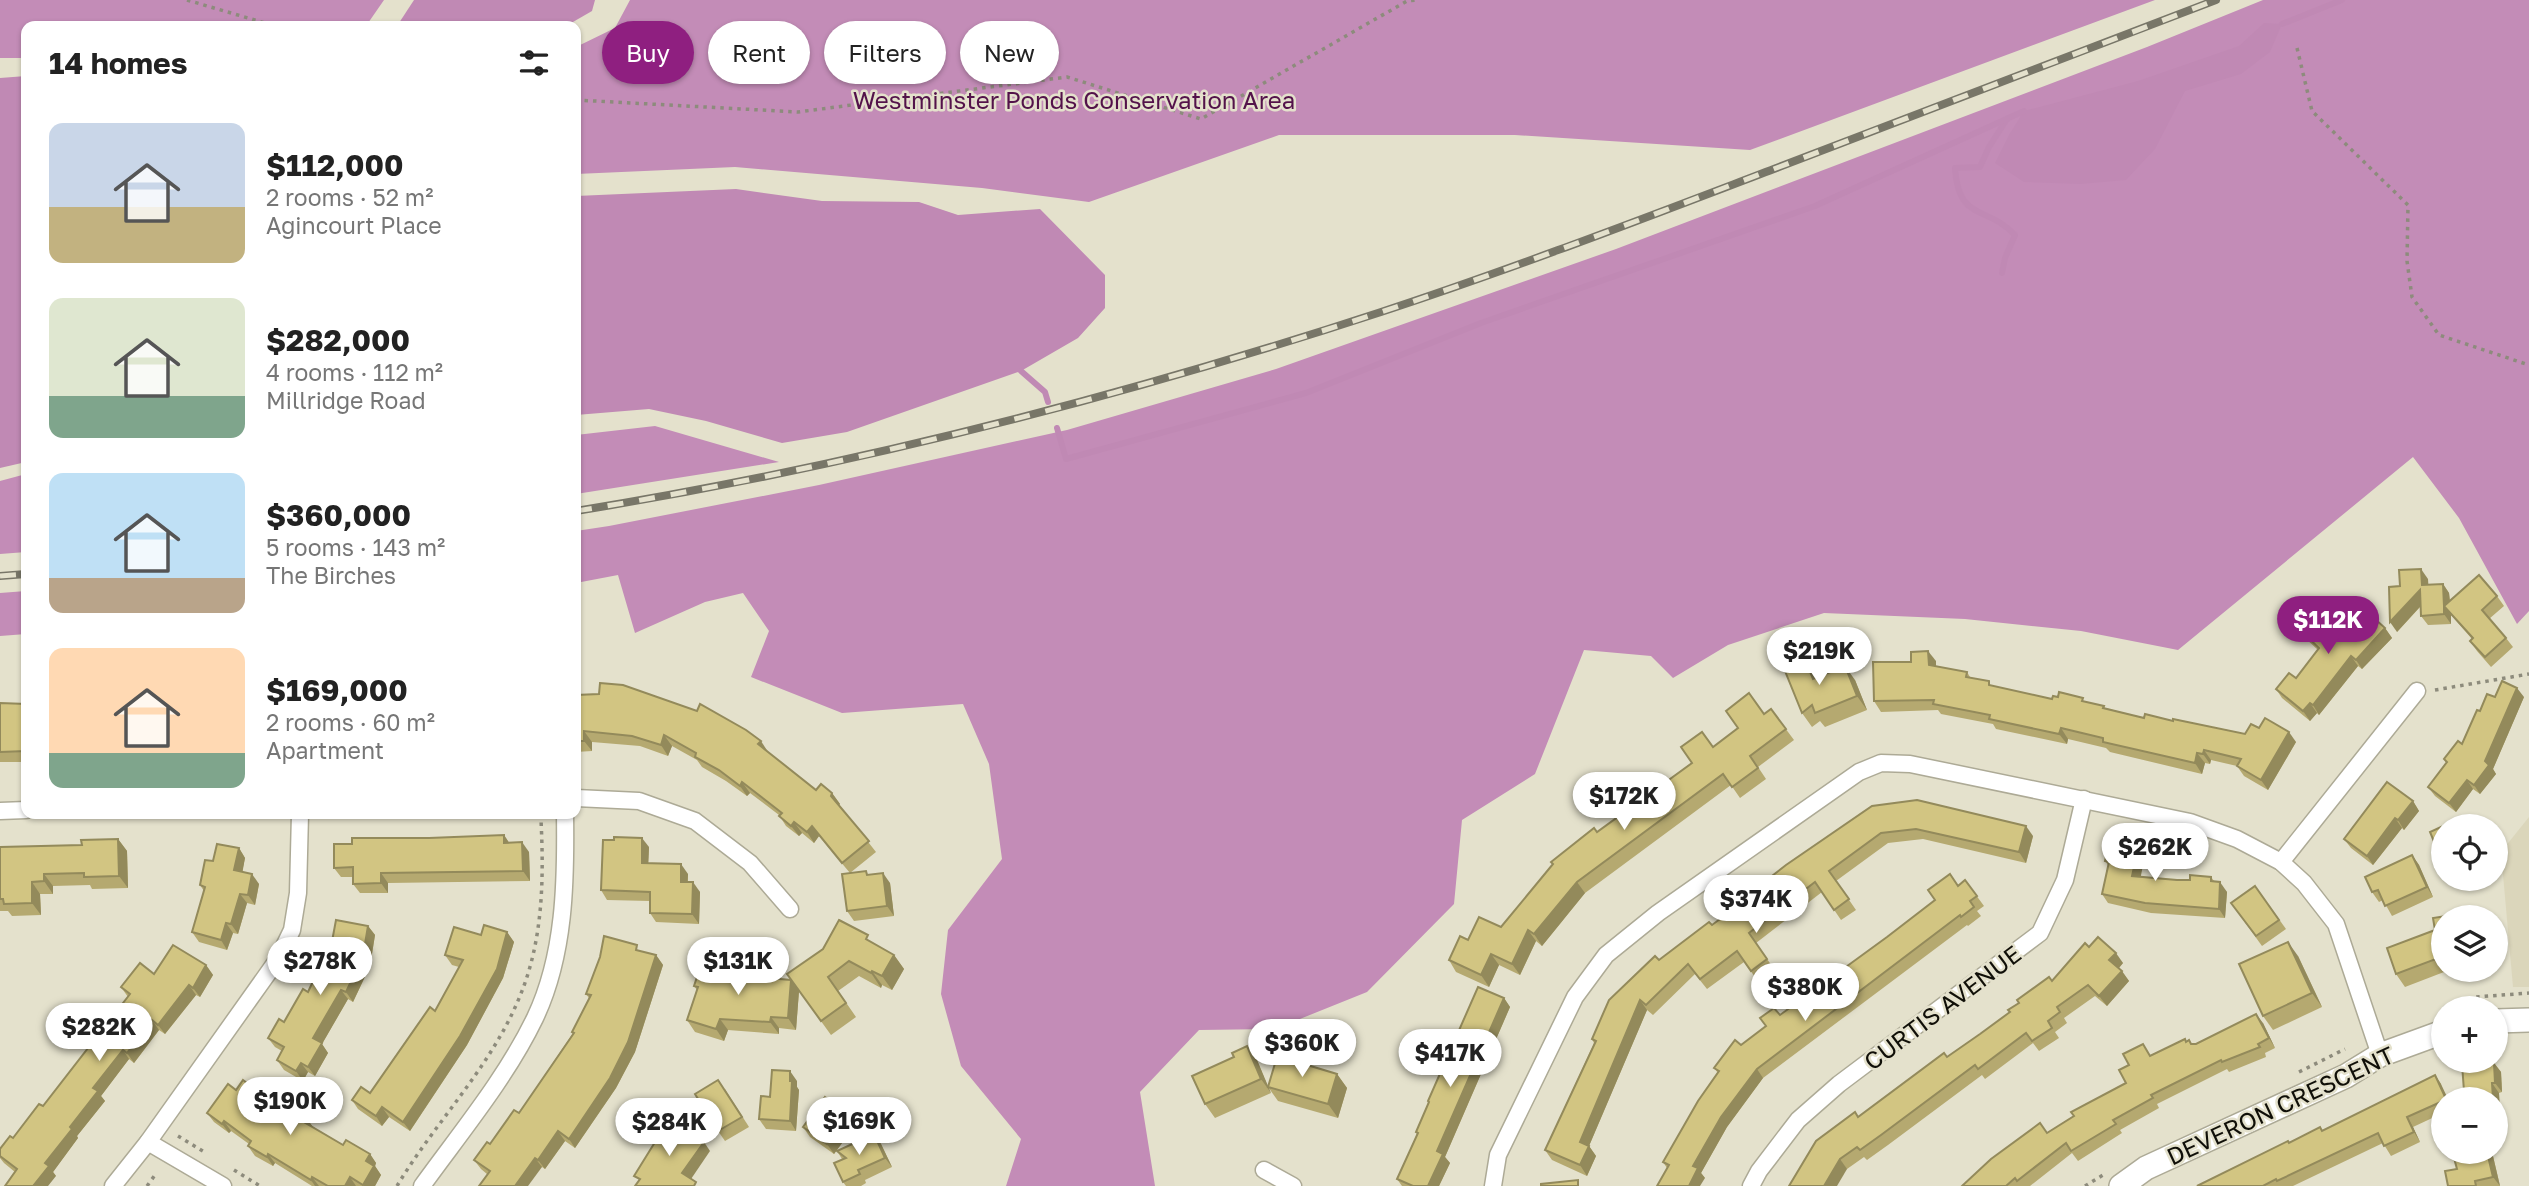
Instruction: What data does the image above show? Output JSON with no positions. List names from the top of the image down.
{
  "streets": {
    "street": ["CURTIS AVENUE", "DEVERON CRESCENT"]
  },
  "parks": ["Westminster Ponds Conservation Area"],
  "page": {
    "chip": [
      "Buy",
      "Rent",
      "Filters",
      "New"
    ],
    "heading": "14 homes",
    "list": [
      {
        "name": "$112,000",
        "note": "2 rooms · 52 m² · Agincourt Place"
      },
      {
        "name": "$282,000",
        "note": "4 rooms · 112 m² · Millridge Road"
      },
      {
        "name": "$360,000",
        "note": "5 rooms · 143 m² · The Birches"
      },
      {
        "name": "$169,000",
        "note": "2 rooms · 60 m² · Apartment"
      }
    ],
    "price": [
      "$112K",
      "$219K",
      "$172K",
      "$262K",
      "$374K",
      "$278K",
      "$131K",
      "$380K",
      "$282K",
      "$360K",
      "$417K",
      "$190K",
      "$169K",
      "$284K"
    ],
    "map_buttons": ["+", "−"]
  }
}
